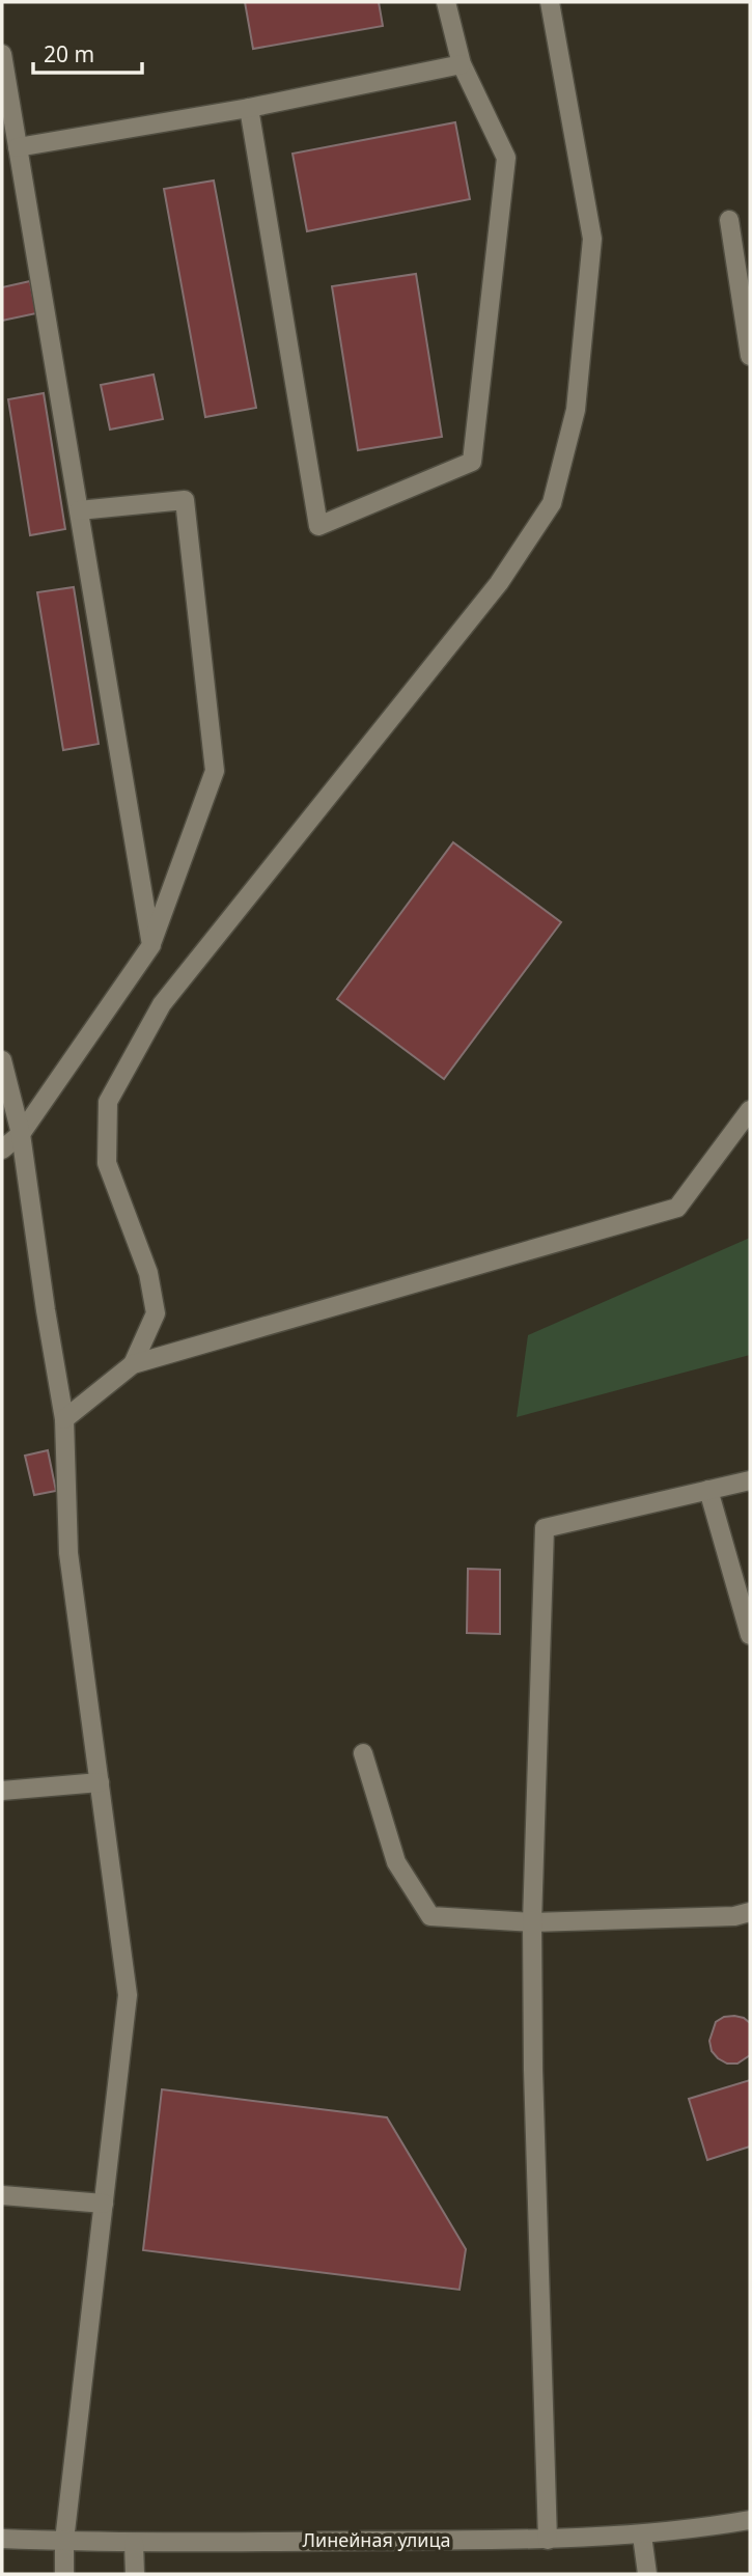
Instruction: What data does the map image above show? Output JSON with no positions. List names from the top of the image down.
{
  "streets": {
    "street": ["Линейная улица"]
  },
  "scale_bar": "20 m"
}
